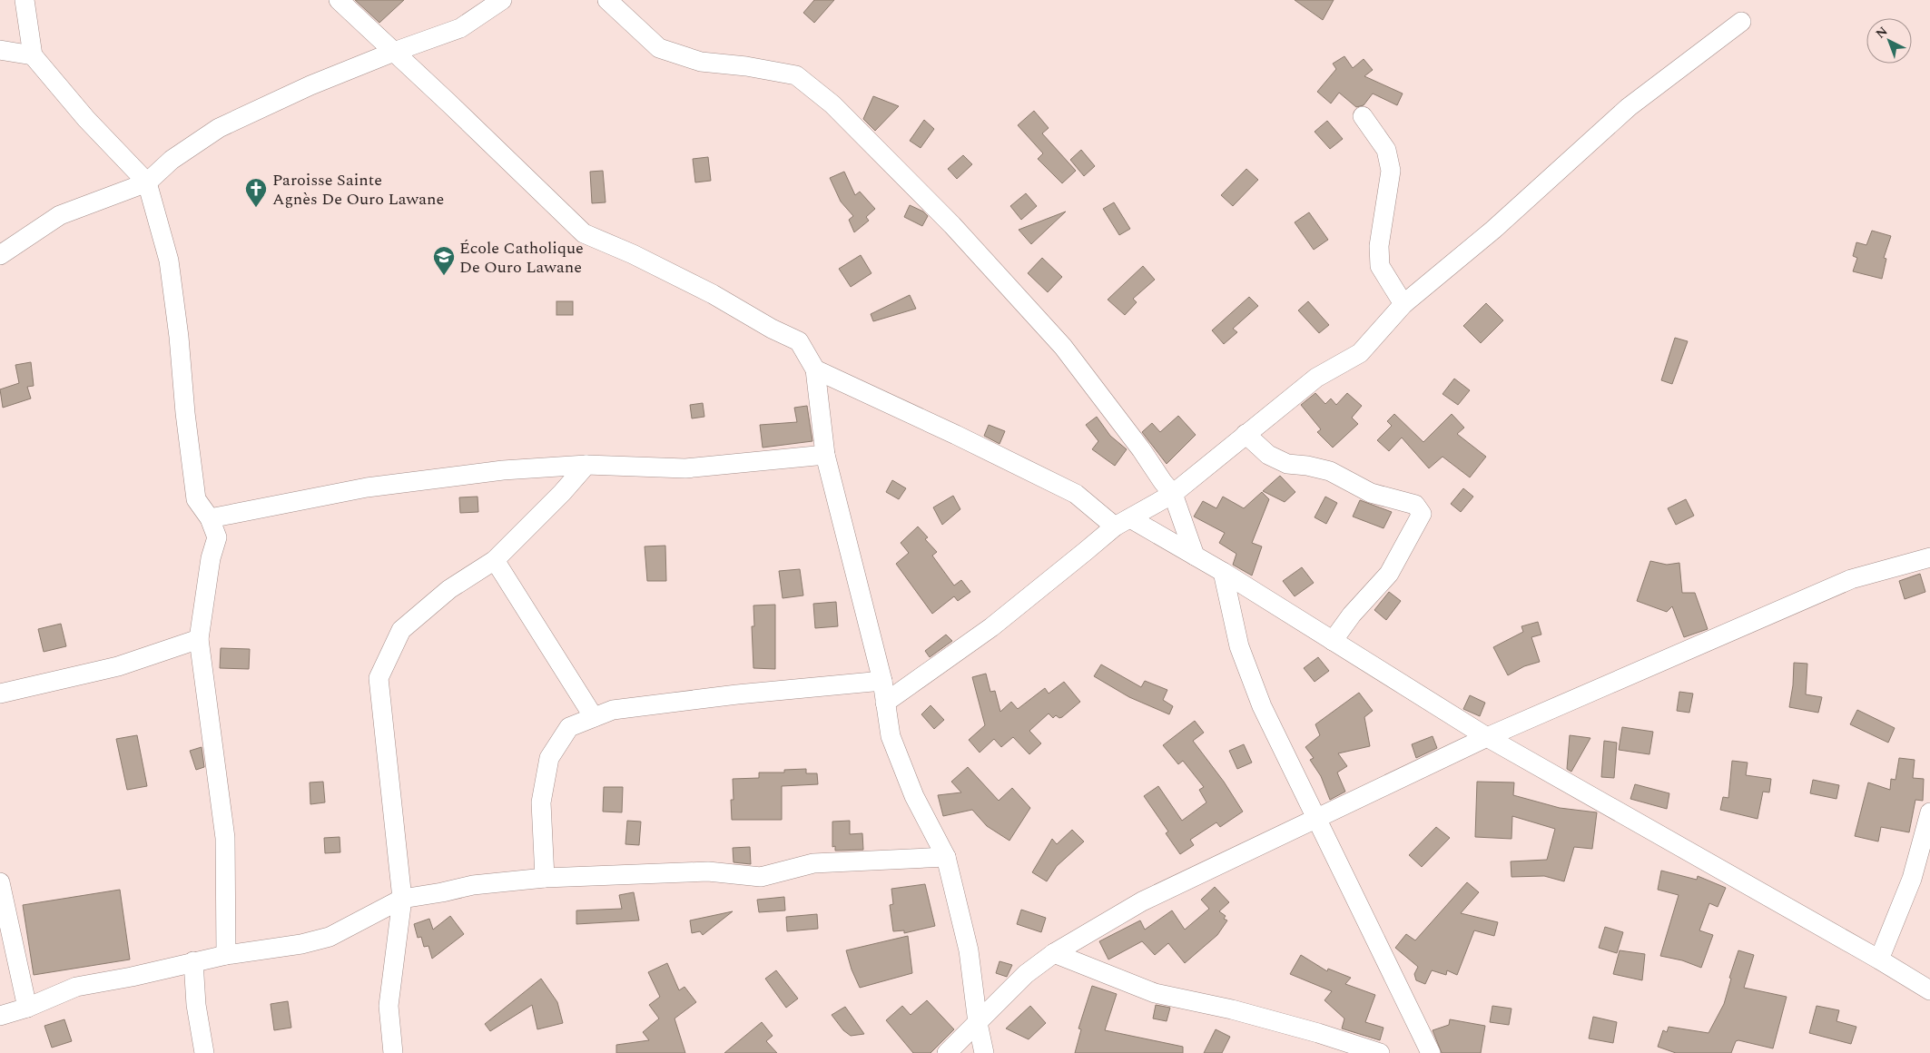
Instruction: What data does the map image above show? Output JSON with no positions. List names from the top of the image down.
{
  "places": {
    "church": ["Paroisse Sainte Agnès De Ouro Lawane"],
    "school or university": ["École Catholique De Ouro Lawane"]
  },
  "north": "top left"
}
